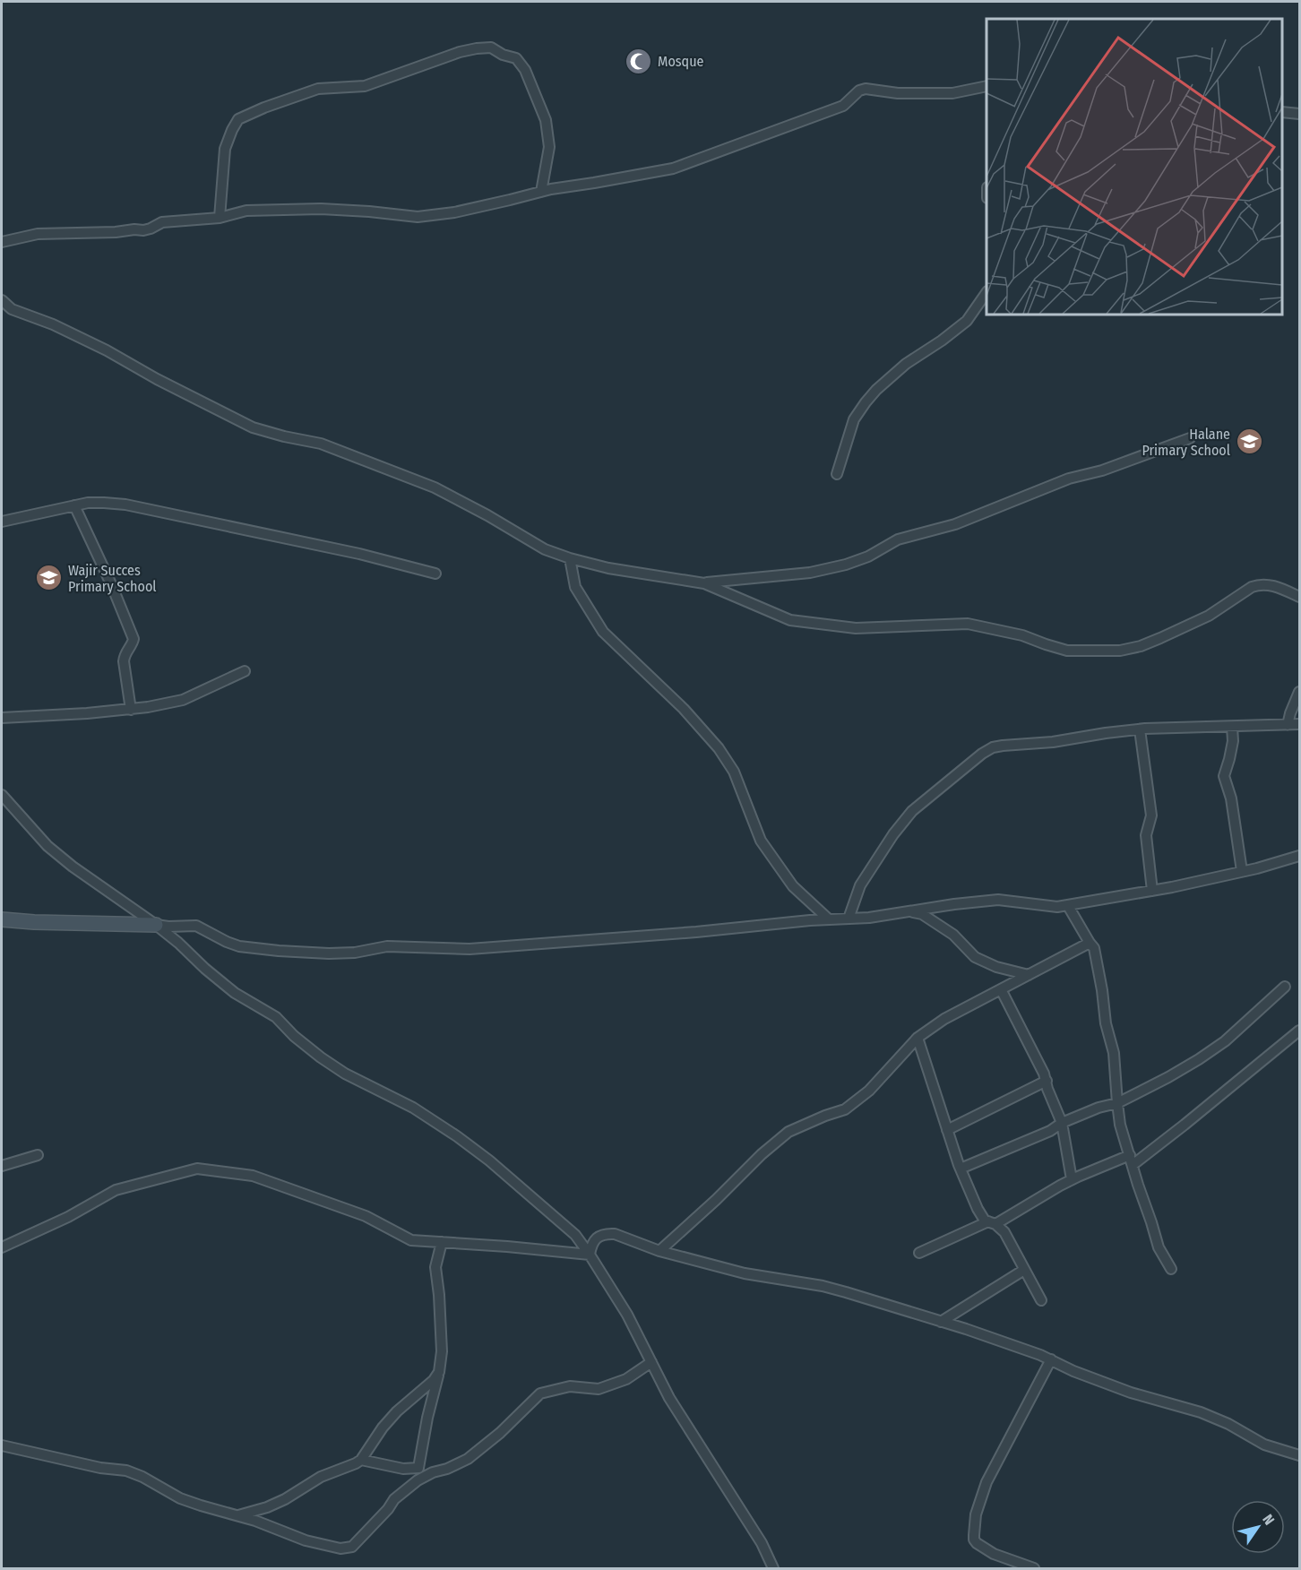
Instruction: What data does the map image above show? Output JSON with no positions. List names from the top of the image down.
{
  "places": {
    "mosque": ["Mosque"],
    "school or university": ["Halane Primary School", "Wajir Succes Primary School"]
  },
  "north": "top right"
}
